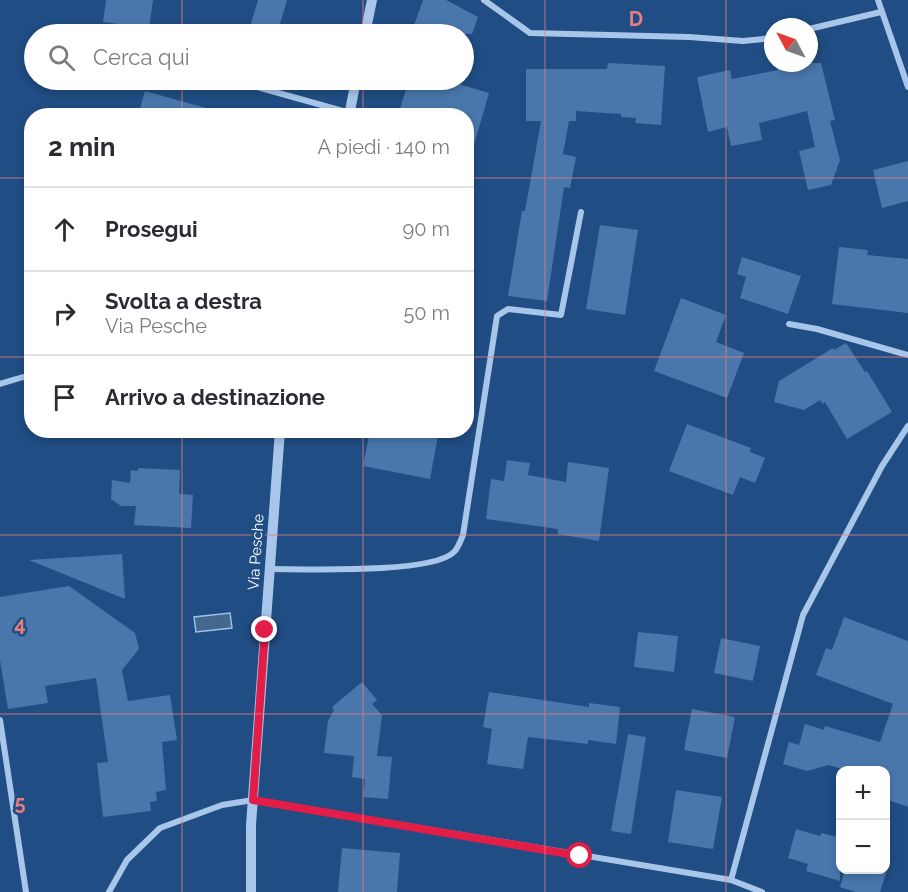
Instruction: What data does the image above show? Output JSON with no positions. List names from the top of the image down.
{
  "streets": {
    "street": ["Via Pesche"]
  },
  "north": "top left",
  "page": {
    "search": "Cerca qui",
    "heading": ["2 min", "A piedi · 140 m"],
    "list": [
      ["Prosegui", "90 m"],
      ["Svolta a destra", "Via Pesche", "50 m"],
      "Arrivo a destinazione"
    ],
    "map_buttons": ["+", "−"]
  },
  "grid": {
    "columns": ["D"],
    "rows": ["4", "5"]
  }
}
